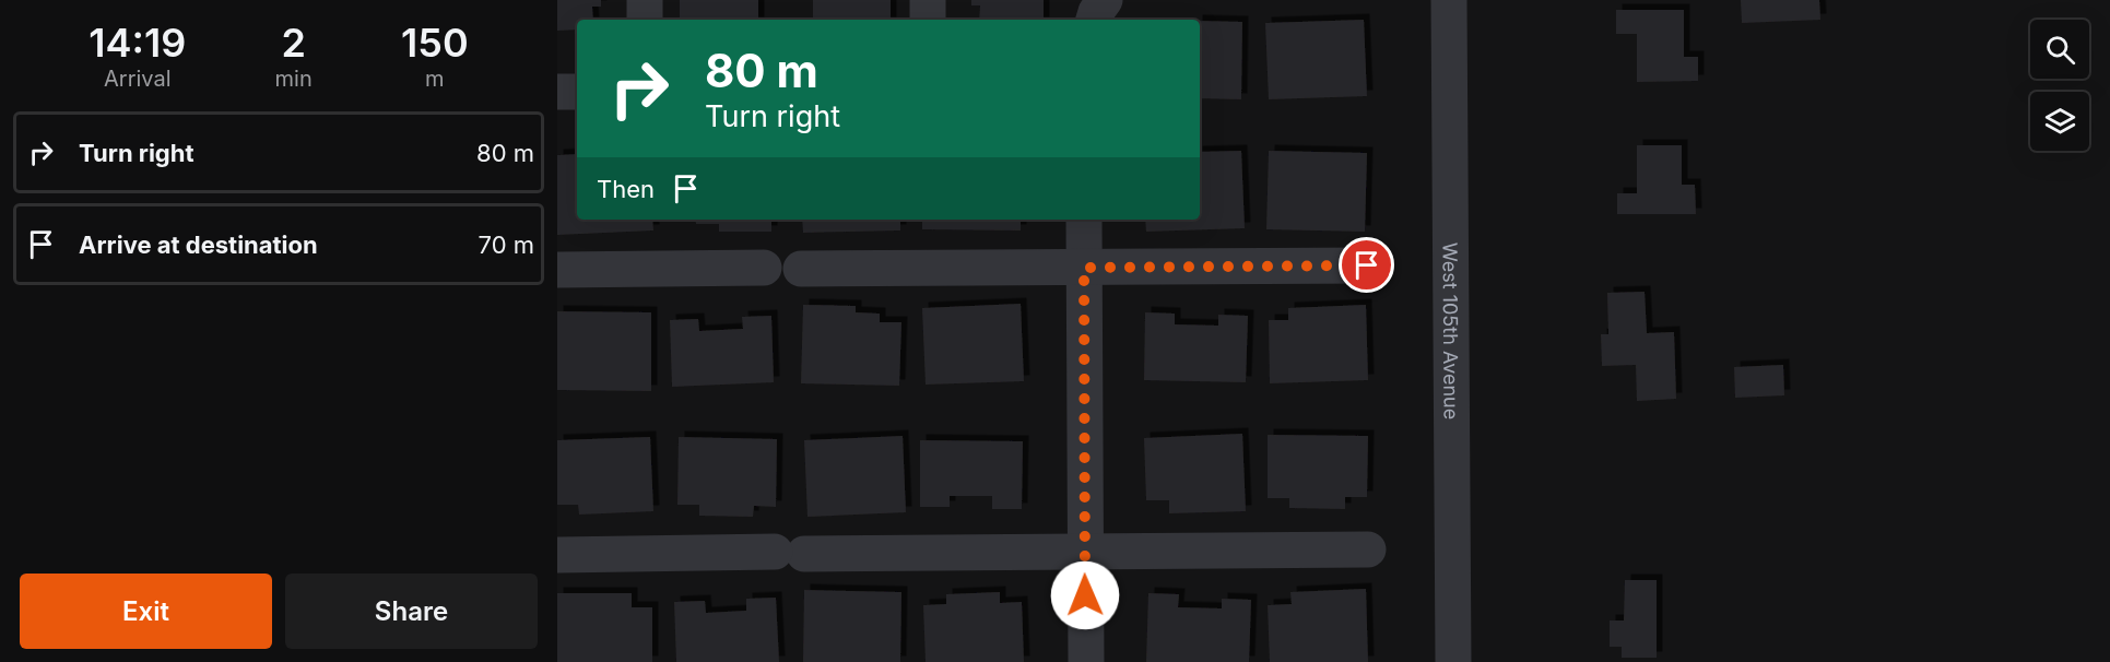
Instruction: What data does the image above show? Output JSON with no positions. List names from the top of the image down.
{
  "streets": {
    "street": ["West 105th Avenue"]
  },
  "page": {
    "eta": [
      "14:19",
      "Arrival",
      "2",
      "min",
      "150",
      "m"
    ],
    "turn": ["80 m", "Turn right"],
    "list": [
      {
        "name": "Turn right",
        "value": "80 m"
      },
      {
        "name": "Arrive at destination",
        "value": "70 m"
      }
    ],
    "then": "Then",
    "buttons": ["Exit", "Share"]
  }
}
